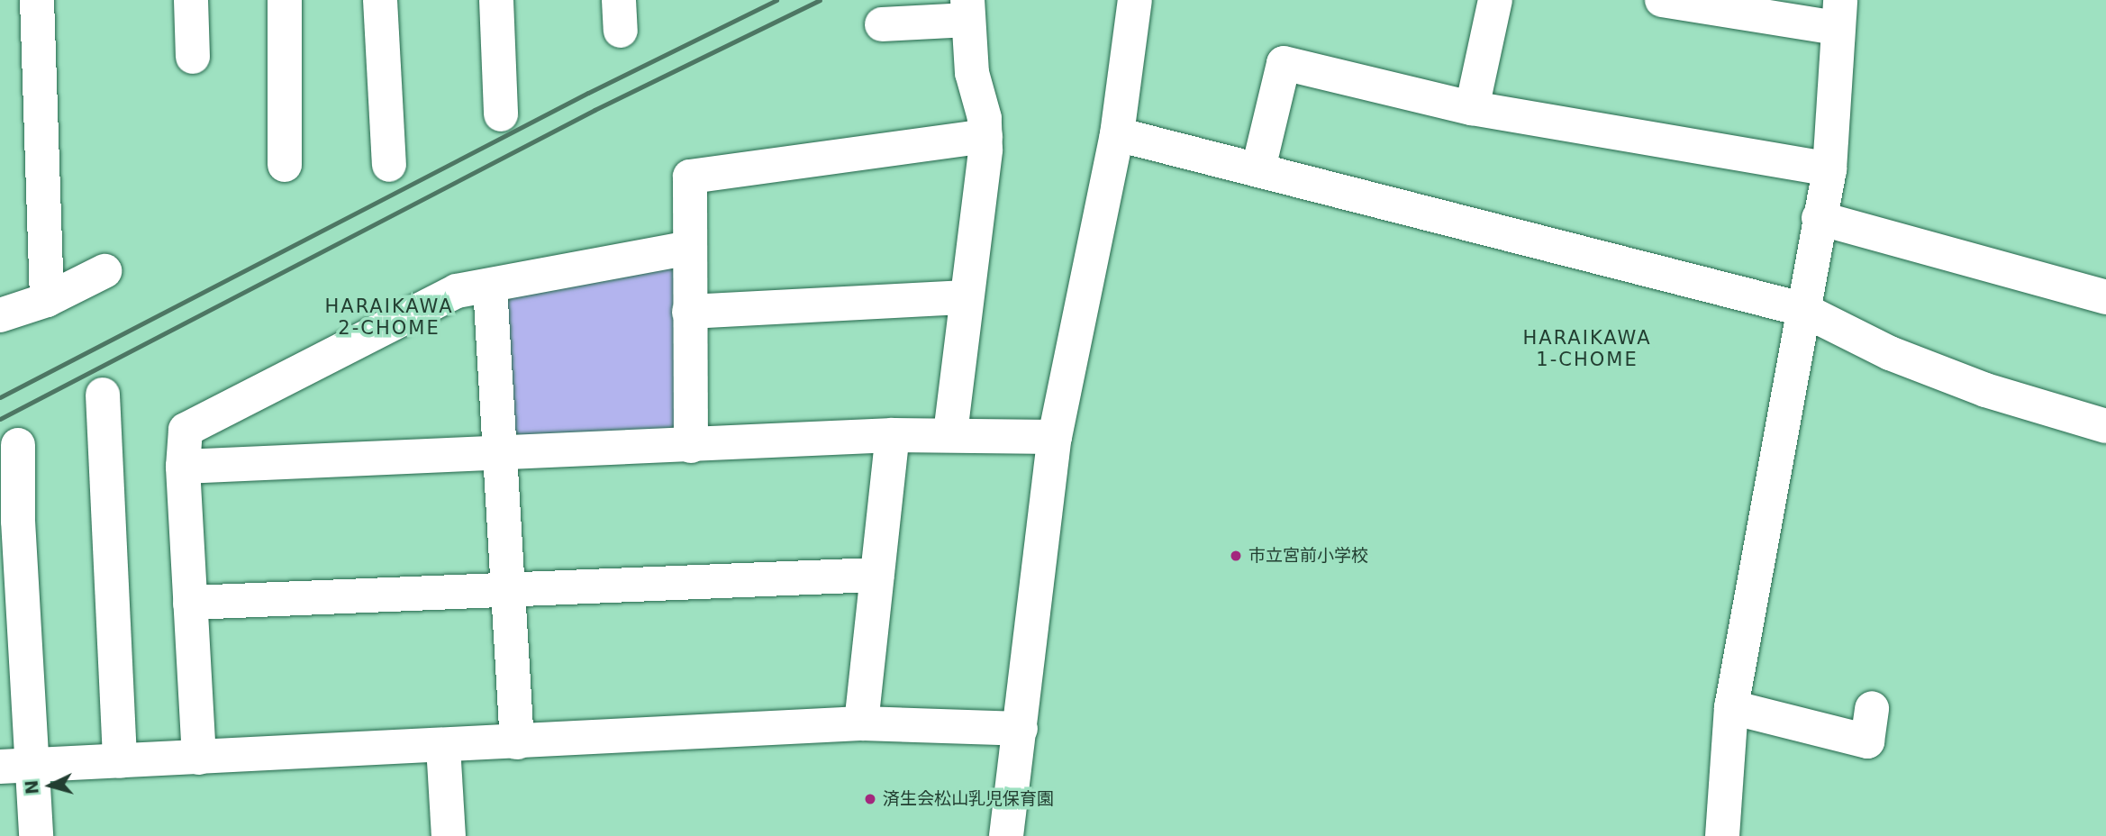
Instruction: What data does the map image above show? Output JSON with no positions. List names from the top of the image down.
{
  "districts": ["HARAIKAWA 2-CHOME", "HARAIKAWA 1-CHOME"],
  "places": ["市立宮前小学校", "済生会松山乳児保育園"],
  "north": "left"
}
